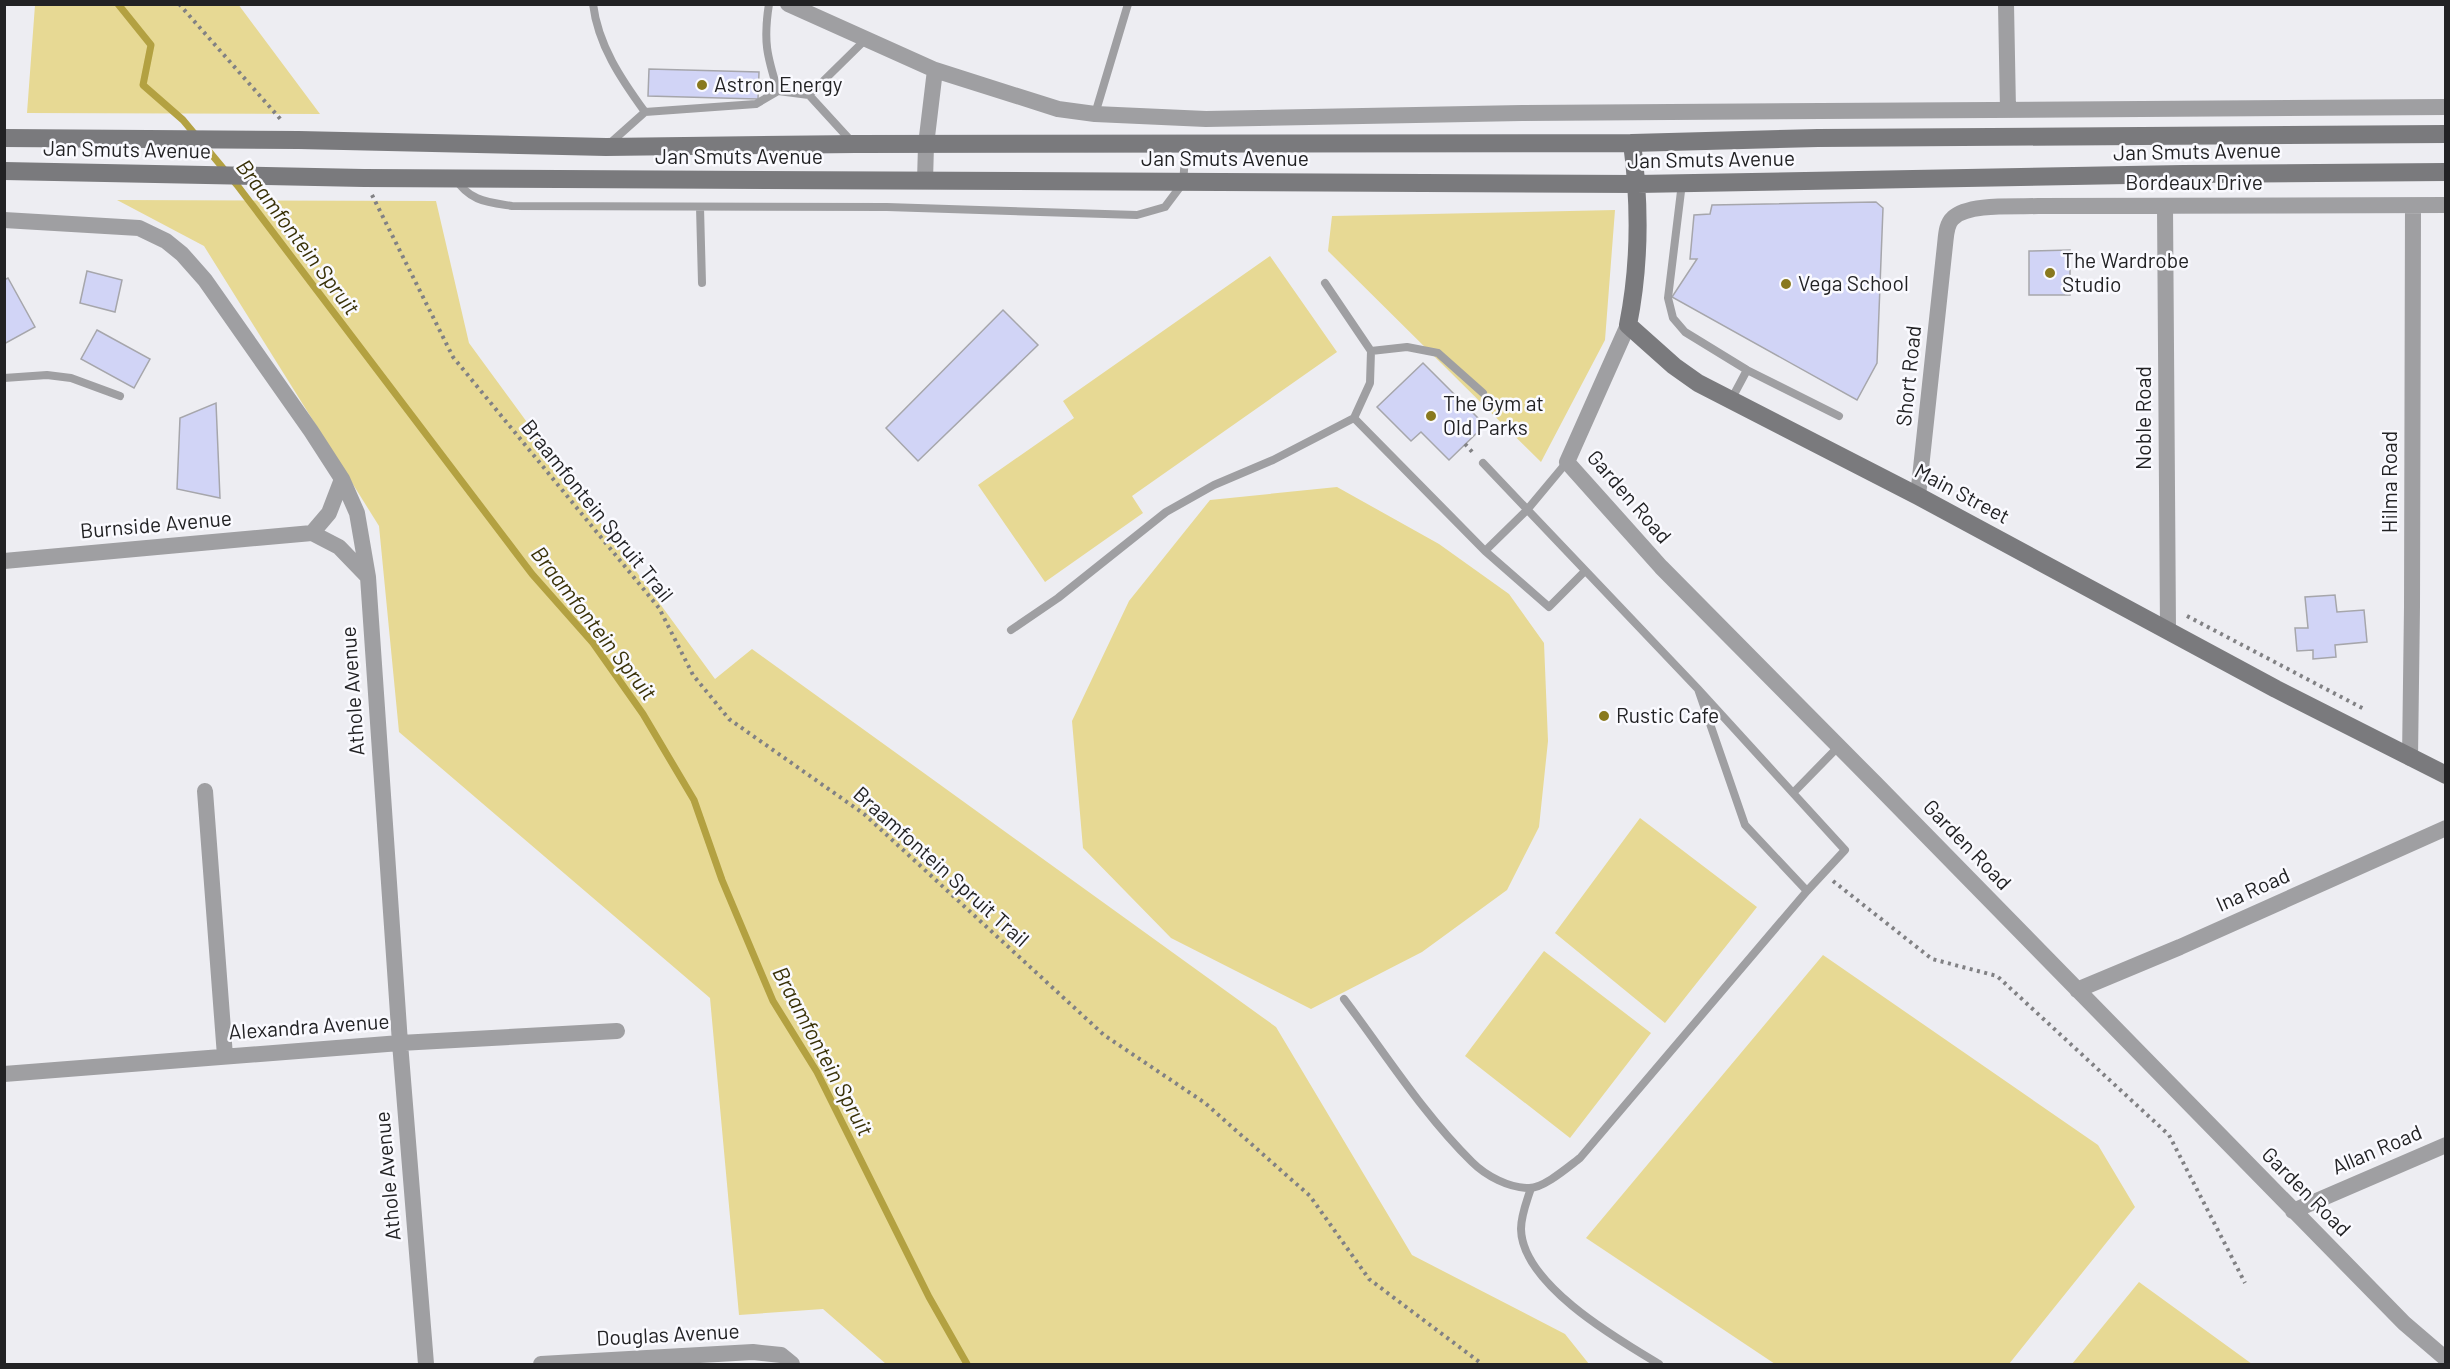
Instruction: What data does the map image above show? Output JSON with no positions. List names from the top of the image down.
{
  "streets": {
    "main road": ["Jan Smuts Avenue", "Main Street"],
    "street": [
      "Bordeaux Drive",
      "Short Road",
      "Noble Road",
      "Hilma Road",
      "Garden Road",
      "Burnside Avenue",
      "Athole Avenue",
      "Ina Road",
      "Alexandra Avenue",
      "Allan Road",
      "Douglas Avenue"
    ],
    "path": ["Braamfontein Spruit Trail"]
  },
  "crossings": [
    ["Jan Smuts Avenue", "Braamfontein Spruit Trail"],
    ["Bordeaux Drive", "Short Road"],
    ["Bordeaux Drive", "Noble Road"],
    ["Bordeaux Drive", "Hilma Road"],
    ["Short Road", "Main Street"],
    ["Noble Road", "Main Street"],
    ["Hilma Road", "Main Street"],
    ["Main Street", "Garden Road"],
    ["Garden Road", "Ina Road"],
    ["Garden Road", "Allan Road"],
    ["Athole Avenue", "Alexandra Avenue"]
  ],
  "water": ["Braamfontein Spruit"],
  "places": [
    "Astron Energy",
    "The Wardrobe Studio",
    "Vega School",
    "The Gym at Old Parks",
    "Rustic Cafe"
  ]
}
